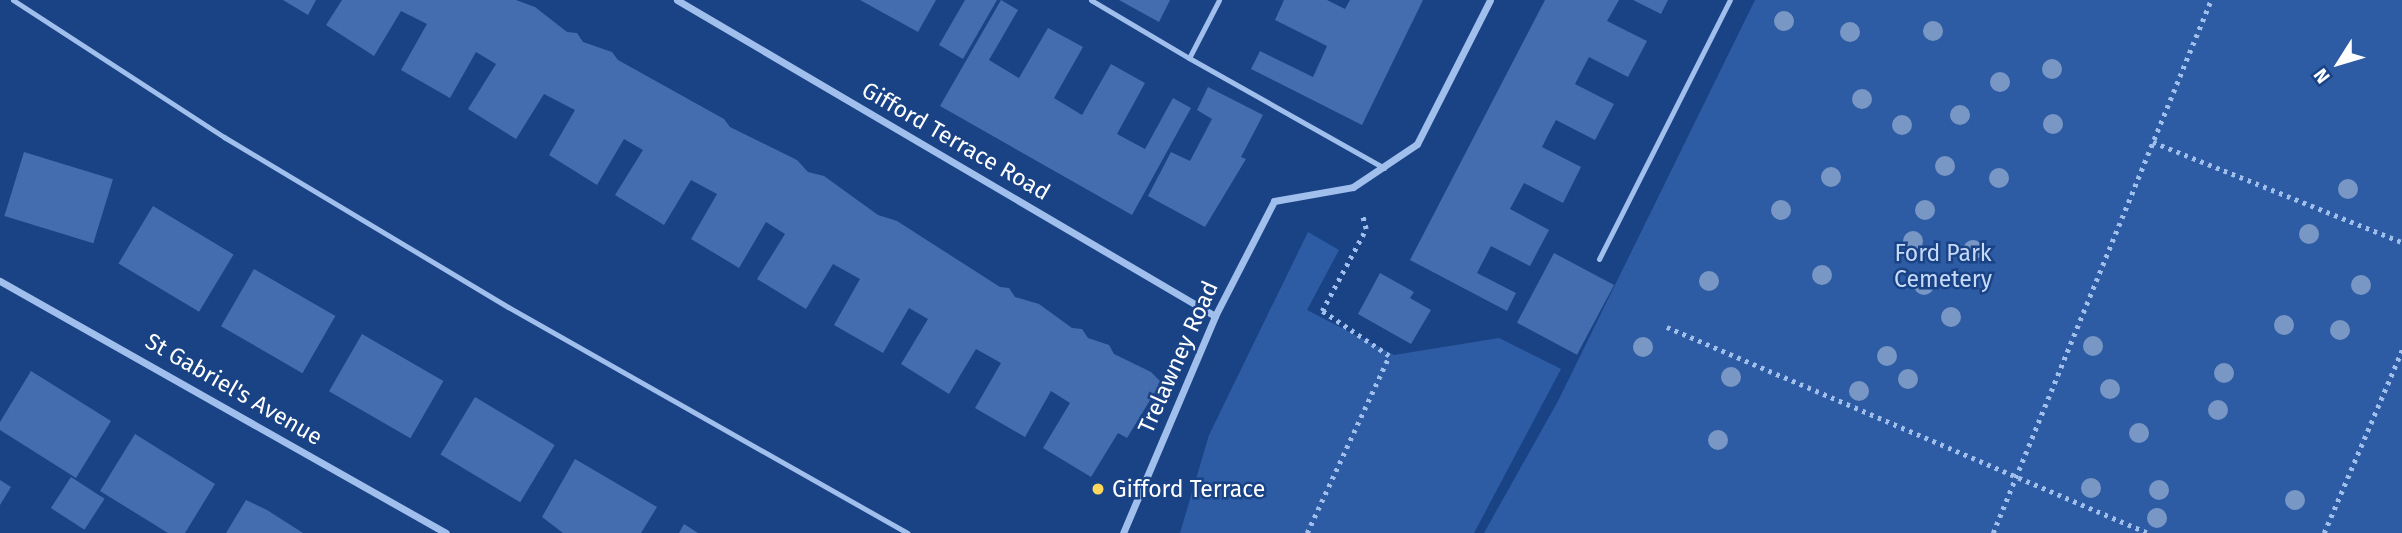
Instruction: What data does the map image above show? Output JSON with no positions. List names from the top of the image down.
{
  "streets": {
    "street": ["Gifford Terrace Road", "Trelawney Road", "St Gabriel's Avenue"]
  },
  "crossings": [
    ["Gifford Terrace Road", "Trelawney Road"]
  ],
  "parks": ["Ford Park Cemetery"],
  "places": ["Gifford Terrace"],
  "north": "bottom left"
}
